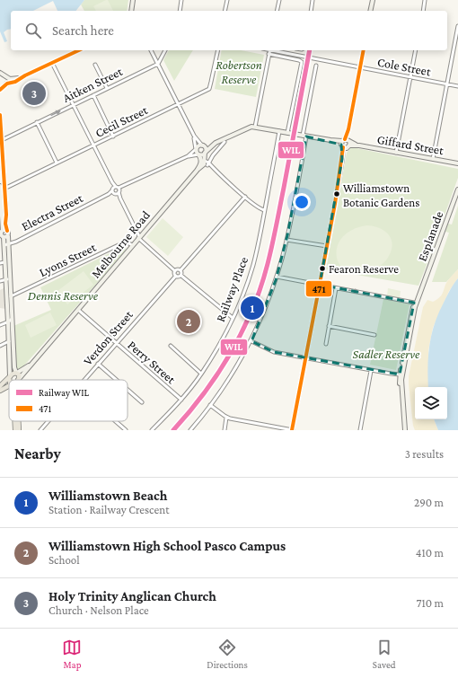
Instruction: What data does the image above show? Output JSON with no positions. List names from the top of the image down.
{
  "streets": {
    "street": [
      "Cole Street",
      "Aitken Street",
      "Cecil Street",
      "Giffard Street",
      "Electra Street",
      "Esplanade",
      "Melbourne Road",
      "Lyons Street",
      "Railway Place",
      "Verdon Street",
      "Perry Street"
    ]
  },
  "crossings": [
    ["Giffard Street", "Railway Place"],
    ["Melbourne Road", "Lyons Street"],
    ["Melbourne Road", "Perry Street"],
    ["Railway Place", "Perry Street"],
    ["Verdon Street", "Perry Street"]
  ],
  "parks": ["Robertson Reserve", "Dennis Reserve", "Sadler Reserve"],
  "places": ["Williamstown Botanic Gardens", "Fearon Reserve"],
  "lines": ["rail line WIL", "transit line 471"],
  "legend": ["Railway WIL", "471"],
  "page": {
    "search": "Search here",
    "pins": ["3", "1", "2"],
    "heading": ["Nearby", "3 results"],
    "list": [
      {
        "mark": "1",
        "name": "Williamstown Beach",
        "note": "Station · Railway Crescent",
        "value": "290 m"
      },
      {
        "mark": "2",
        "name": "Williamstown High School Pasco Campus",
        "note": "School",
        "value": "410 m"
      },
      {
        "mark": "3",
        "name": "Holy Trinity Anglican Church",
        "note": "Church · Nelson Place",
        "value": "710 m"
      }
    ],
    "nav": ["Map", "Directions", "Saved"]
  }
}
